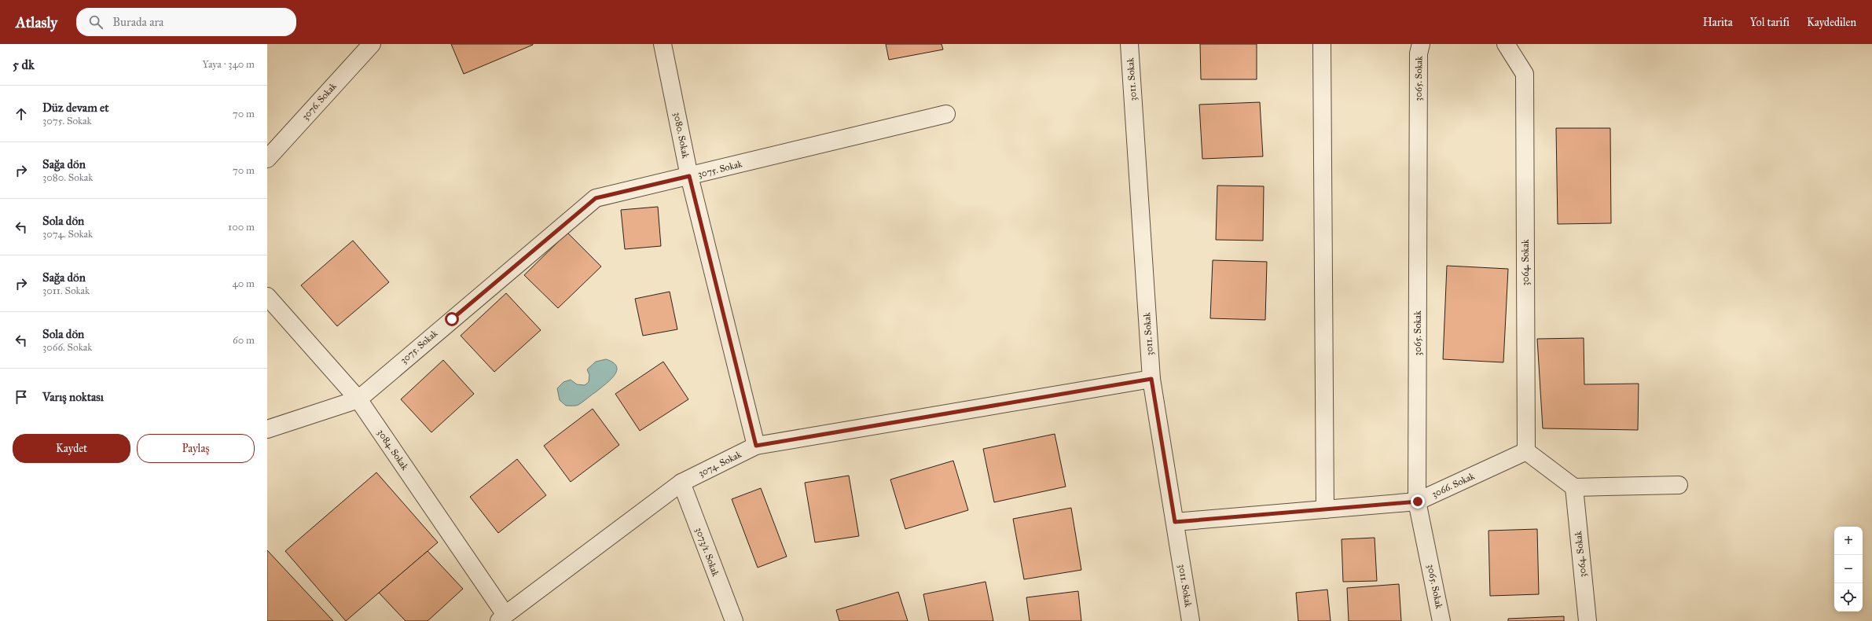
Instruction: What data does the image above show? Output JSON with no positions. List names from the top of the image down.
{
  "streets": {
    "street": [
      "3065. Sokak",
      "3011. Sokak",
      "3076. Sokak",
      "3080. Sokak",
      "3075. Sokak",
      "3064. Sokak",
      "3084. Sokak",
      "3074. Sokak",
      "3066. Sokak",
      "3073/1. Sokak"
    ]
  },
  "crossings": [
    ["3065. Sokak", "3066. Sokak"],
    ["3011. Sokak", "3074. Sokak"],
    ["3011. Sokak", "3066. Sokak"],
    ["3080. Sokak", "3075. Sokak"],
    ["3080. Sokak", "3074. Sokak"],
    ["3075. Sokak", "3084. Sokak"],
    ["3064. Sokak", "3066. Sokak"],
    ["3084. Sokak", "3074. Sokak"],
    ["3074. Sokak", "3073/1. Sokak"]
  ],
  "page": {
    "header": "Atlasly",
    "search": "Burada ara",
    "nav": ["Harita", "Yol tarifi", "Kaydedilen"],
    "heading": ["5 dk", "Yaya · 340 m"],
    "list": [
      ["Düz devam et", "3075. Sokak", "70 m"],
      ["Sağa dön", "3080. Sokak", "70 m"],
      ["Sola dön", "3074. Sokak", "100 m"],
      ["Sağa dön", "3011. Sokak", "40 m"],
      ["Sola dön", "3066. Sokak", "60 m"],
      "Varış noktası"
    ],
    "buttons": ["Kaydet", "Paylaş"],
    "map_buttons": ["+", "−"]
  }
}
